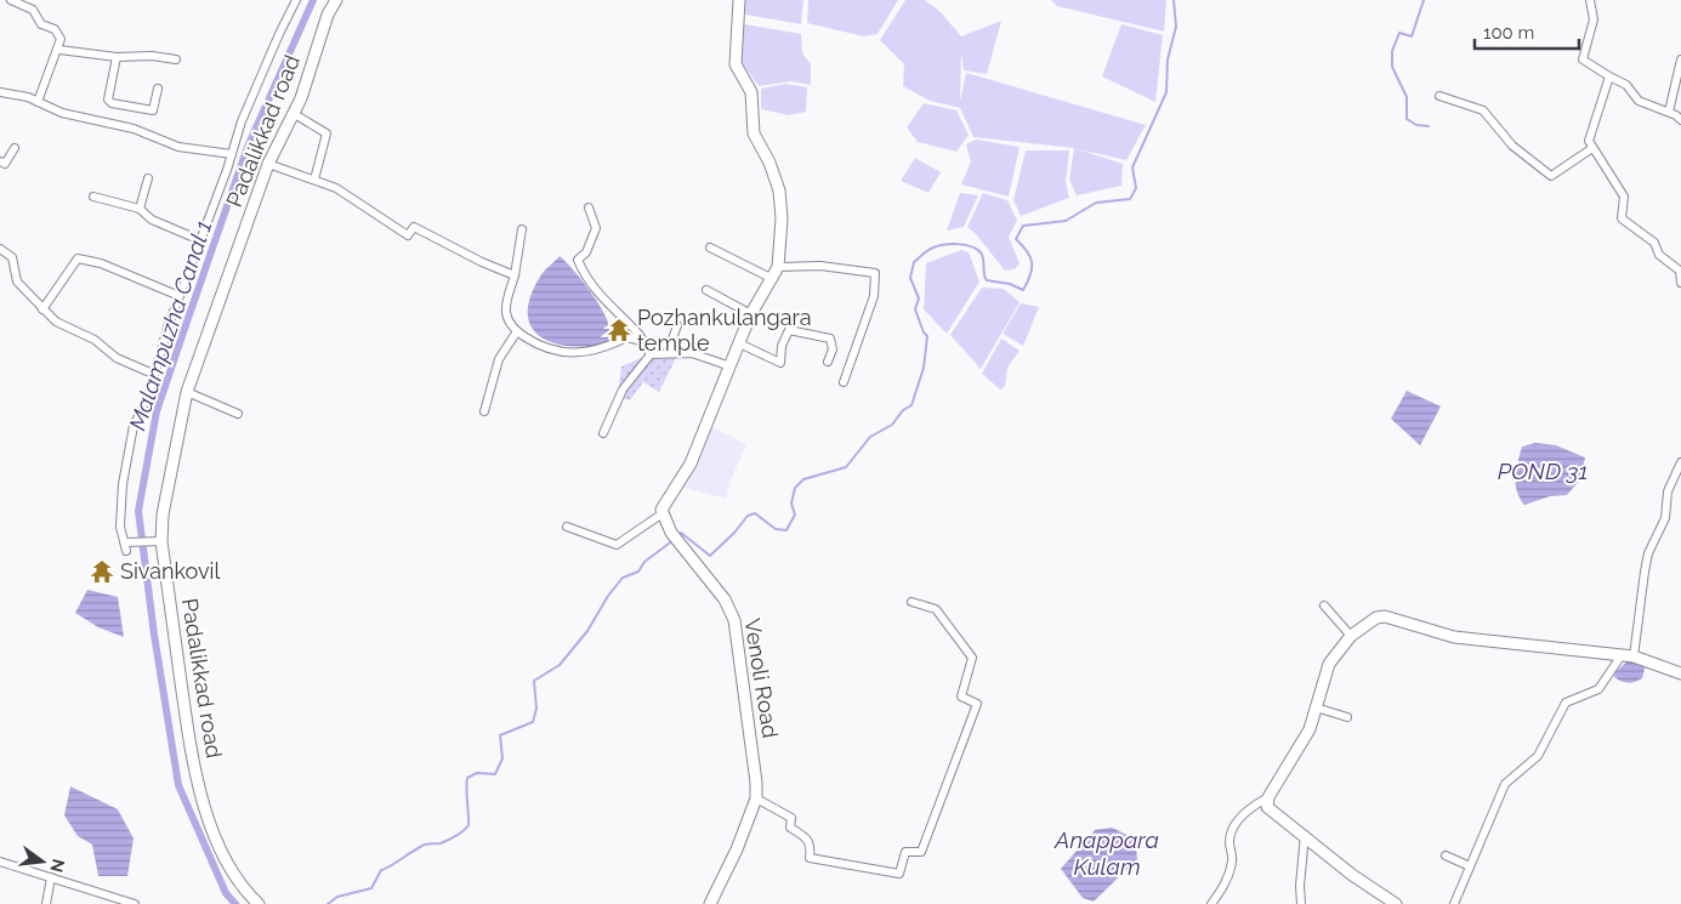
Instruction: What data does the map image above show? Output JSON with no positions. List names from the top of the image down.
{
  "streets": {
    "street": ["Padalikkad road", "Venoli Road"]
  },
  "water": ["Malampuzha Canal 1", "POND 31", "Anappara Kulam"],
  "places": {
    "temple": ["Pozhankulangara temple", "Sivankovil"]
  },
  "scale_bar": "100 m",
  "north": "right"
}
